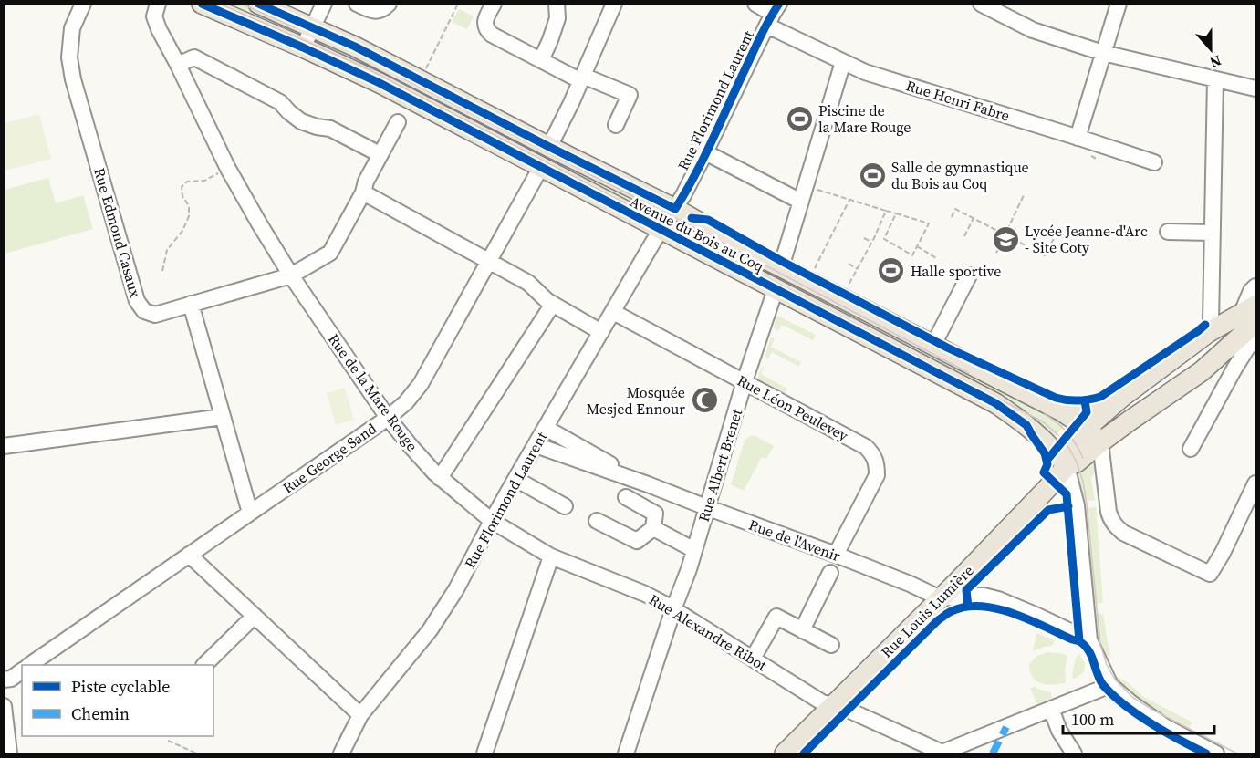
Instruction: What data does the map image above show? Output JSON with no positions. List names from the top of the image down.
{
  "streets": {
    "main road": ["Avenue du Bois au Coq", "Rue Louis Lumière"],
    "street": [
      "Rue Florimond Laurent",
      "Rue Henri Fabre",
      "Rue Edmond Casaux",
      "Rue de la Mare Rouge",
      "Rue Léon Peulevey",
      "Rue George Sand",
      "Rue Albert Brenet",
      "Rue de l'Avenir",
      "Rue Alexandre Ribot"
    ]
  },
  "crossings": [
    ["Rue Florimond Laurent", "Rue Henri Fabre"],
    ["Rue Florimond Laurent", "Avenue du Bois au Coq"],
    ["Rue Florimond Laurent", "Rue de la Mare Rouge"],
    ["Rue Florimond Laurent", "Rue Léon Peulevey"],
    ["Rue Florimond Laurent", "Rue de l'Avenir"],
    ["Rue Florimond Laurent", "Rue Alexandre Ribot"],
    ["Rue Edmond Casaux", "Rue de la Mare Rouge"],
    ["Avenue du Bois au Coq", "Rue George Sand"],
    ["Avenue du Bois au Coq", "Rue Albert Brenet"],
    ["Avenue du Bois au Coq", "Rue Louis Lumière"],
    ["Rue de la Mare Rouge", "Rue George Sand"],
    ["Rue de la Mare Rouge", "Rue Alexandre Ribot"],
    ["Rue Léon Peulevey", "Rue Albert Brenet"],
    ["Rue Léon Peulevey", "Rue de l'Avenir"],
    ["Rue Albert Brenet", "Rue de l'Avenir"],
    ["Rue Albert Brenet", "Rue Alexandre Ribot"],
    ["Rue de l'Avenir", "Rue Louis Lumière"],
    ["Rue Louis Lumière", "Rue Alexandre Ribot"]
  ],
  "places": {
    "sports": ["Piscine de la Mare Rouge", "Salle de gymnastique du Bois au Coq", "Halle sportive"],
    "school or university": ["Lycée Jeanne-d'Arc - Site Coty"],
    "mosque": ["Mosquée Mesjed Ennour"]
  },
  "legend": ["Piste cyclable", "Chemin"],
  "scale_bar": "100 m",
  "north": "bottom"
}
